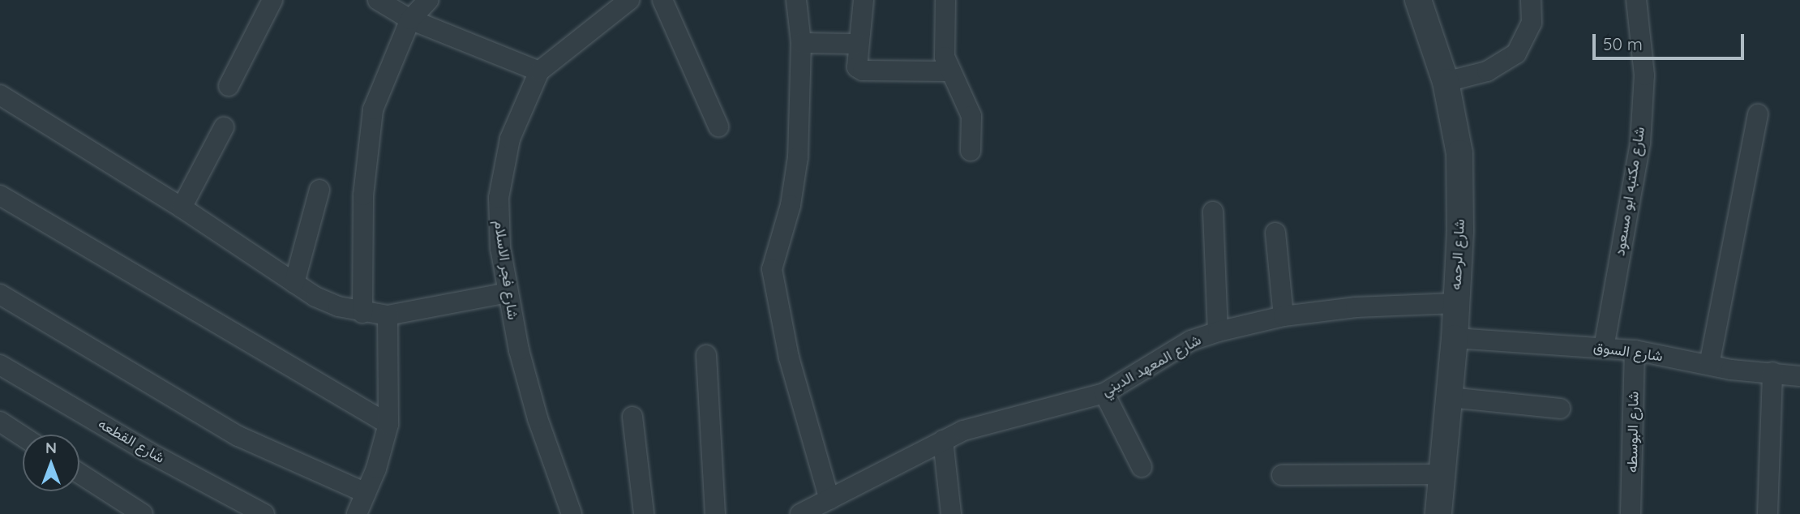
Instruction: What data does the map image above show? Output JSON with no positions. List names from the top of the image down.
{
  "streets": {
    "street": [
      "شارع مكتبه ابو مسعود",
      "شارع الرحمه",
      "شارع فجر الاسلام",
      "شارع السوق",
      "شارع المعهد الديني",
      "شارع البوسطه",
      "شارع القطعه"
    ]
  },
  "crossings": [
    ["شارع مكتبه ابو مسعود", "شارع السوق"],
    ["شارع الرحمه", "شارع السوق"],
    ["شارع الرحمه", "شارع المعهد الديني"],
    ["شارع السوق", "شارع البوسطه"]
  ],
  "scale_bar": "50 m",
  "north": "top"
}
